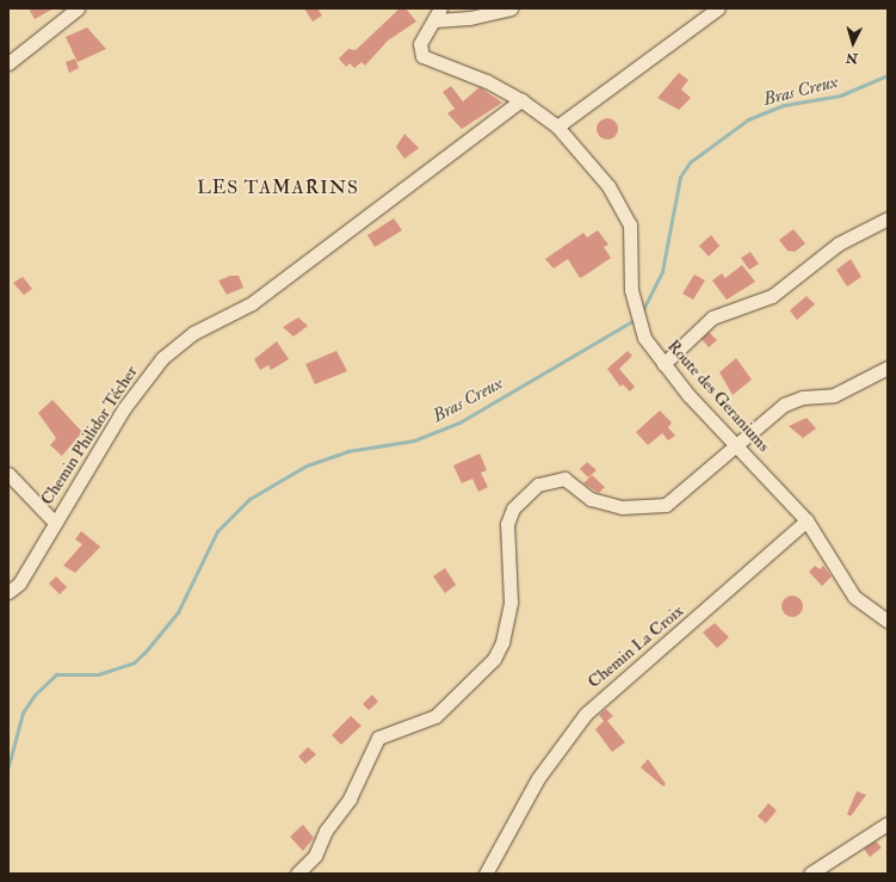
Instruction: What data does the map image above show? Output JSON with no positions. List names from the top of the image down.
{
  "streets": {
    "street": ["Route des Geraniums", "Chemin Philidor Técher", "Chemin La Croix"]
  },
  "crossings": [
    ["Route des Geraniums", "Chemin Philidor Técher"],
    ["Route des Geraniums", "Chemin La Croix"]
  ],
  "districts": ["LES TAMARINS"],
  "water": ["Bras Creux"],
  "north": "bottom"
}
